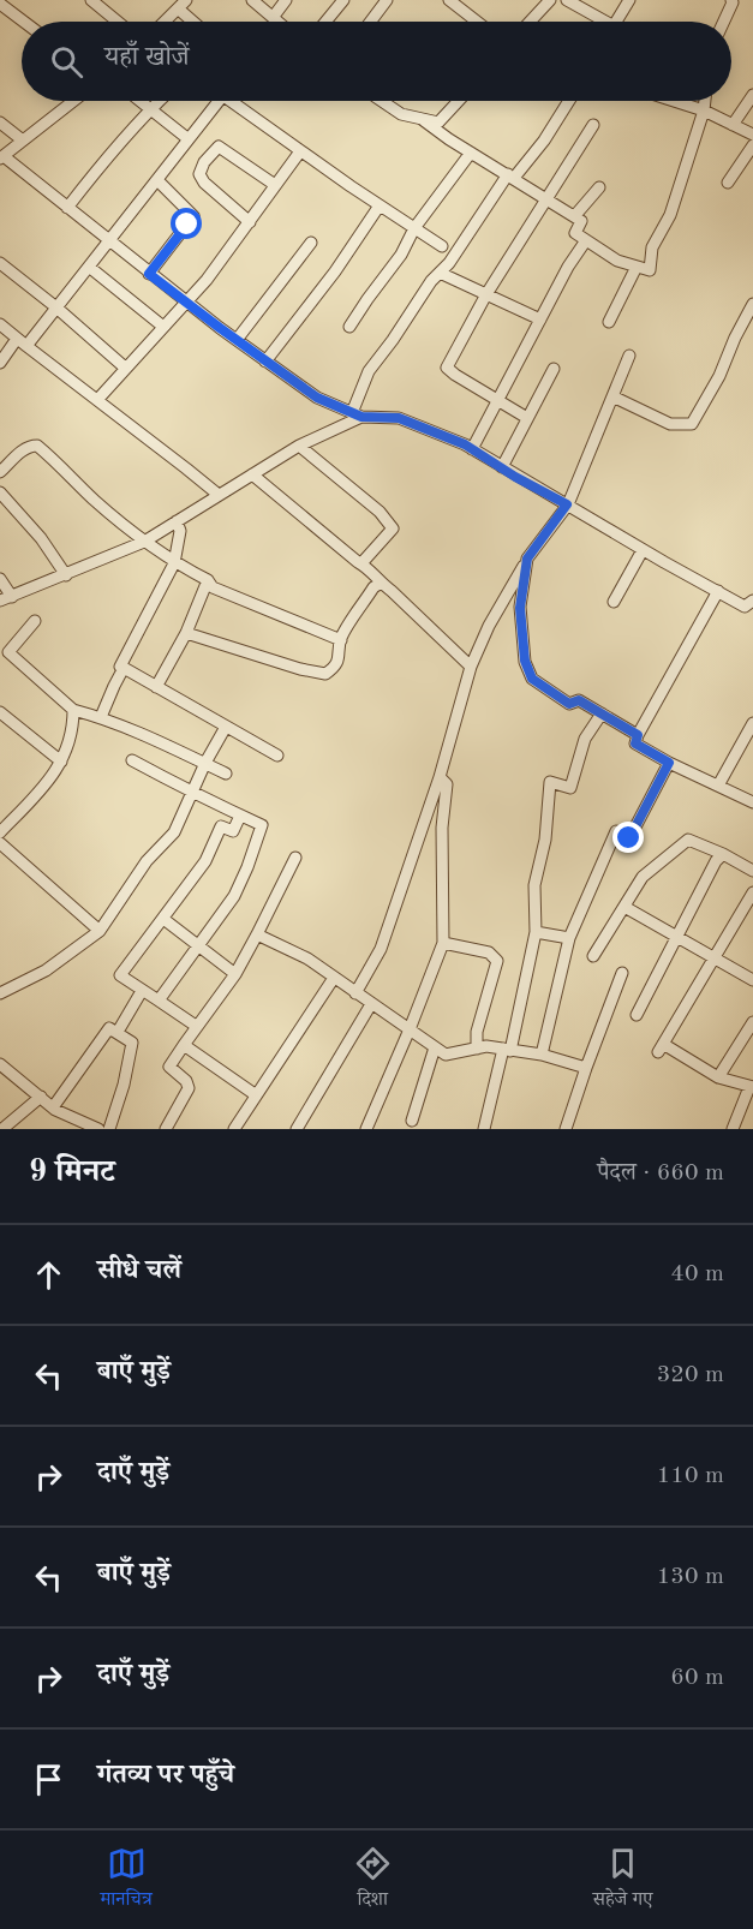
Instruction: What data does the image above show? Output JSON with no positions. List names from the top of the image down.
{
  "page": {
    "search": "यहाँ खोजें",
    "heading": ["9 मिनट", "पैदल · 660 m"],
    "list": [
      ["सीधे चलें", "40 m"],
      ["बाएँ मुड़ें", "320 m"],
      ["दाएँ मुड़ें", "110 m"],
      ["बाएँ मुड़ें", "130 m"],
      ["दाएँ मुड़ें", "60 m"],
      "गंतव्य पर पहुँचे"
    ],
    "nav": ["मानचित्र", "दिशा", "सहेजे गए"]
  }
}
